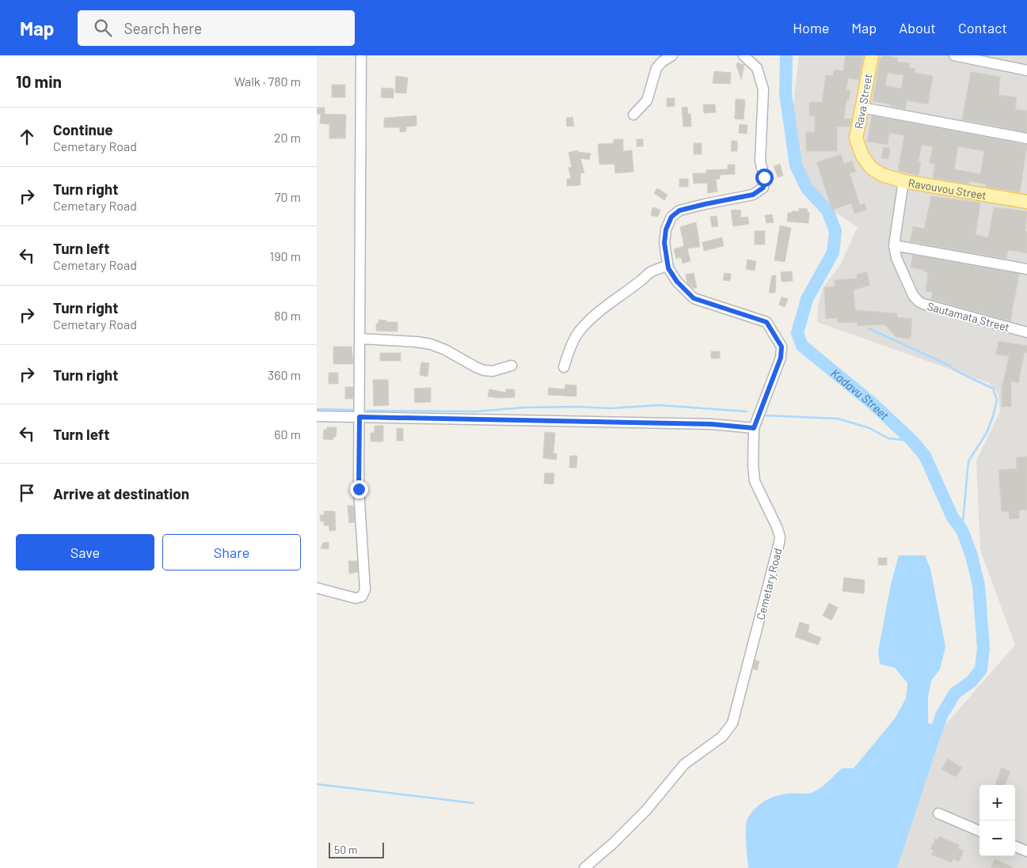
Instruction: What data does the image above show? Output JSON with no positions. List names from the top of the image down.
{
  "streets": {
    "main road": ["Rava Street", "Ravouvou Street"],
    "street": ["Sautamata Street", "Cemetary Road"]
  },
  "crossings": [
    ["Rava Street", "Ravouvou Street"],
    ["Ravouvou Street", "Sautamata Street"]
  ],
  "water": ["Kadavu Street"],
  "scale_bar": "50 m",
  "page": {
    "header": "Map",
    "search": "Search here",
    "nav": [
      "Home",
      "Map",
      "About",
      "Contact"
    ],
    "heading": ["10 min", "Walk · 780 m"],
    "list": [
      ["Continue", "Cemetary Road", "20 m"],
      ["Turn right", "Cemetary Road", "70 m"],
      ["Turn left", "Cemetary Road", "190 m"],
      ["Turn right", "Cemetary Road", "80 m"],
      ["Turn right", "360 m"],
      ["Turn left", "60 m"],
      "Arrive at destination"
    ],
    "buttons": ["Save", "Share"],
    "map_buttons": ["+", "−"],
    "scale": "50 m"
  }
}
